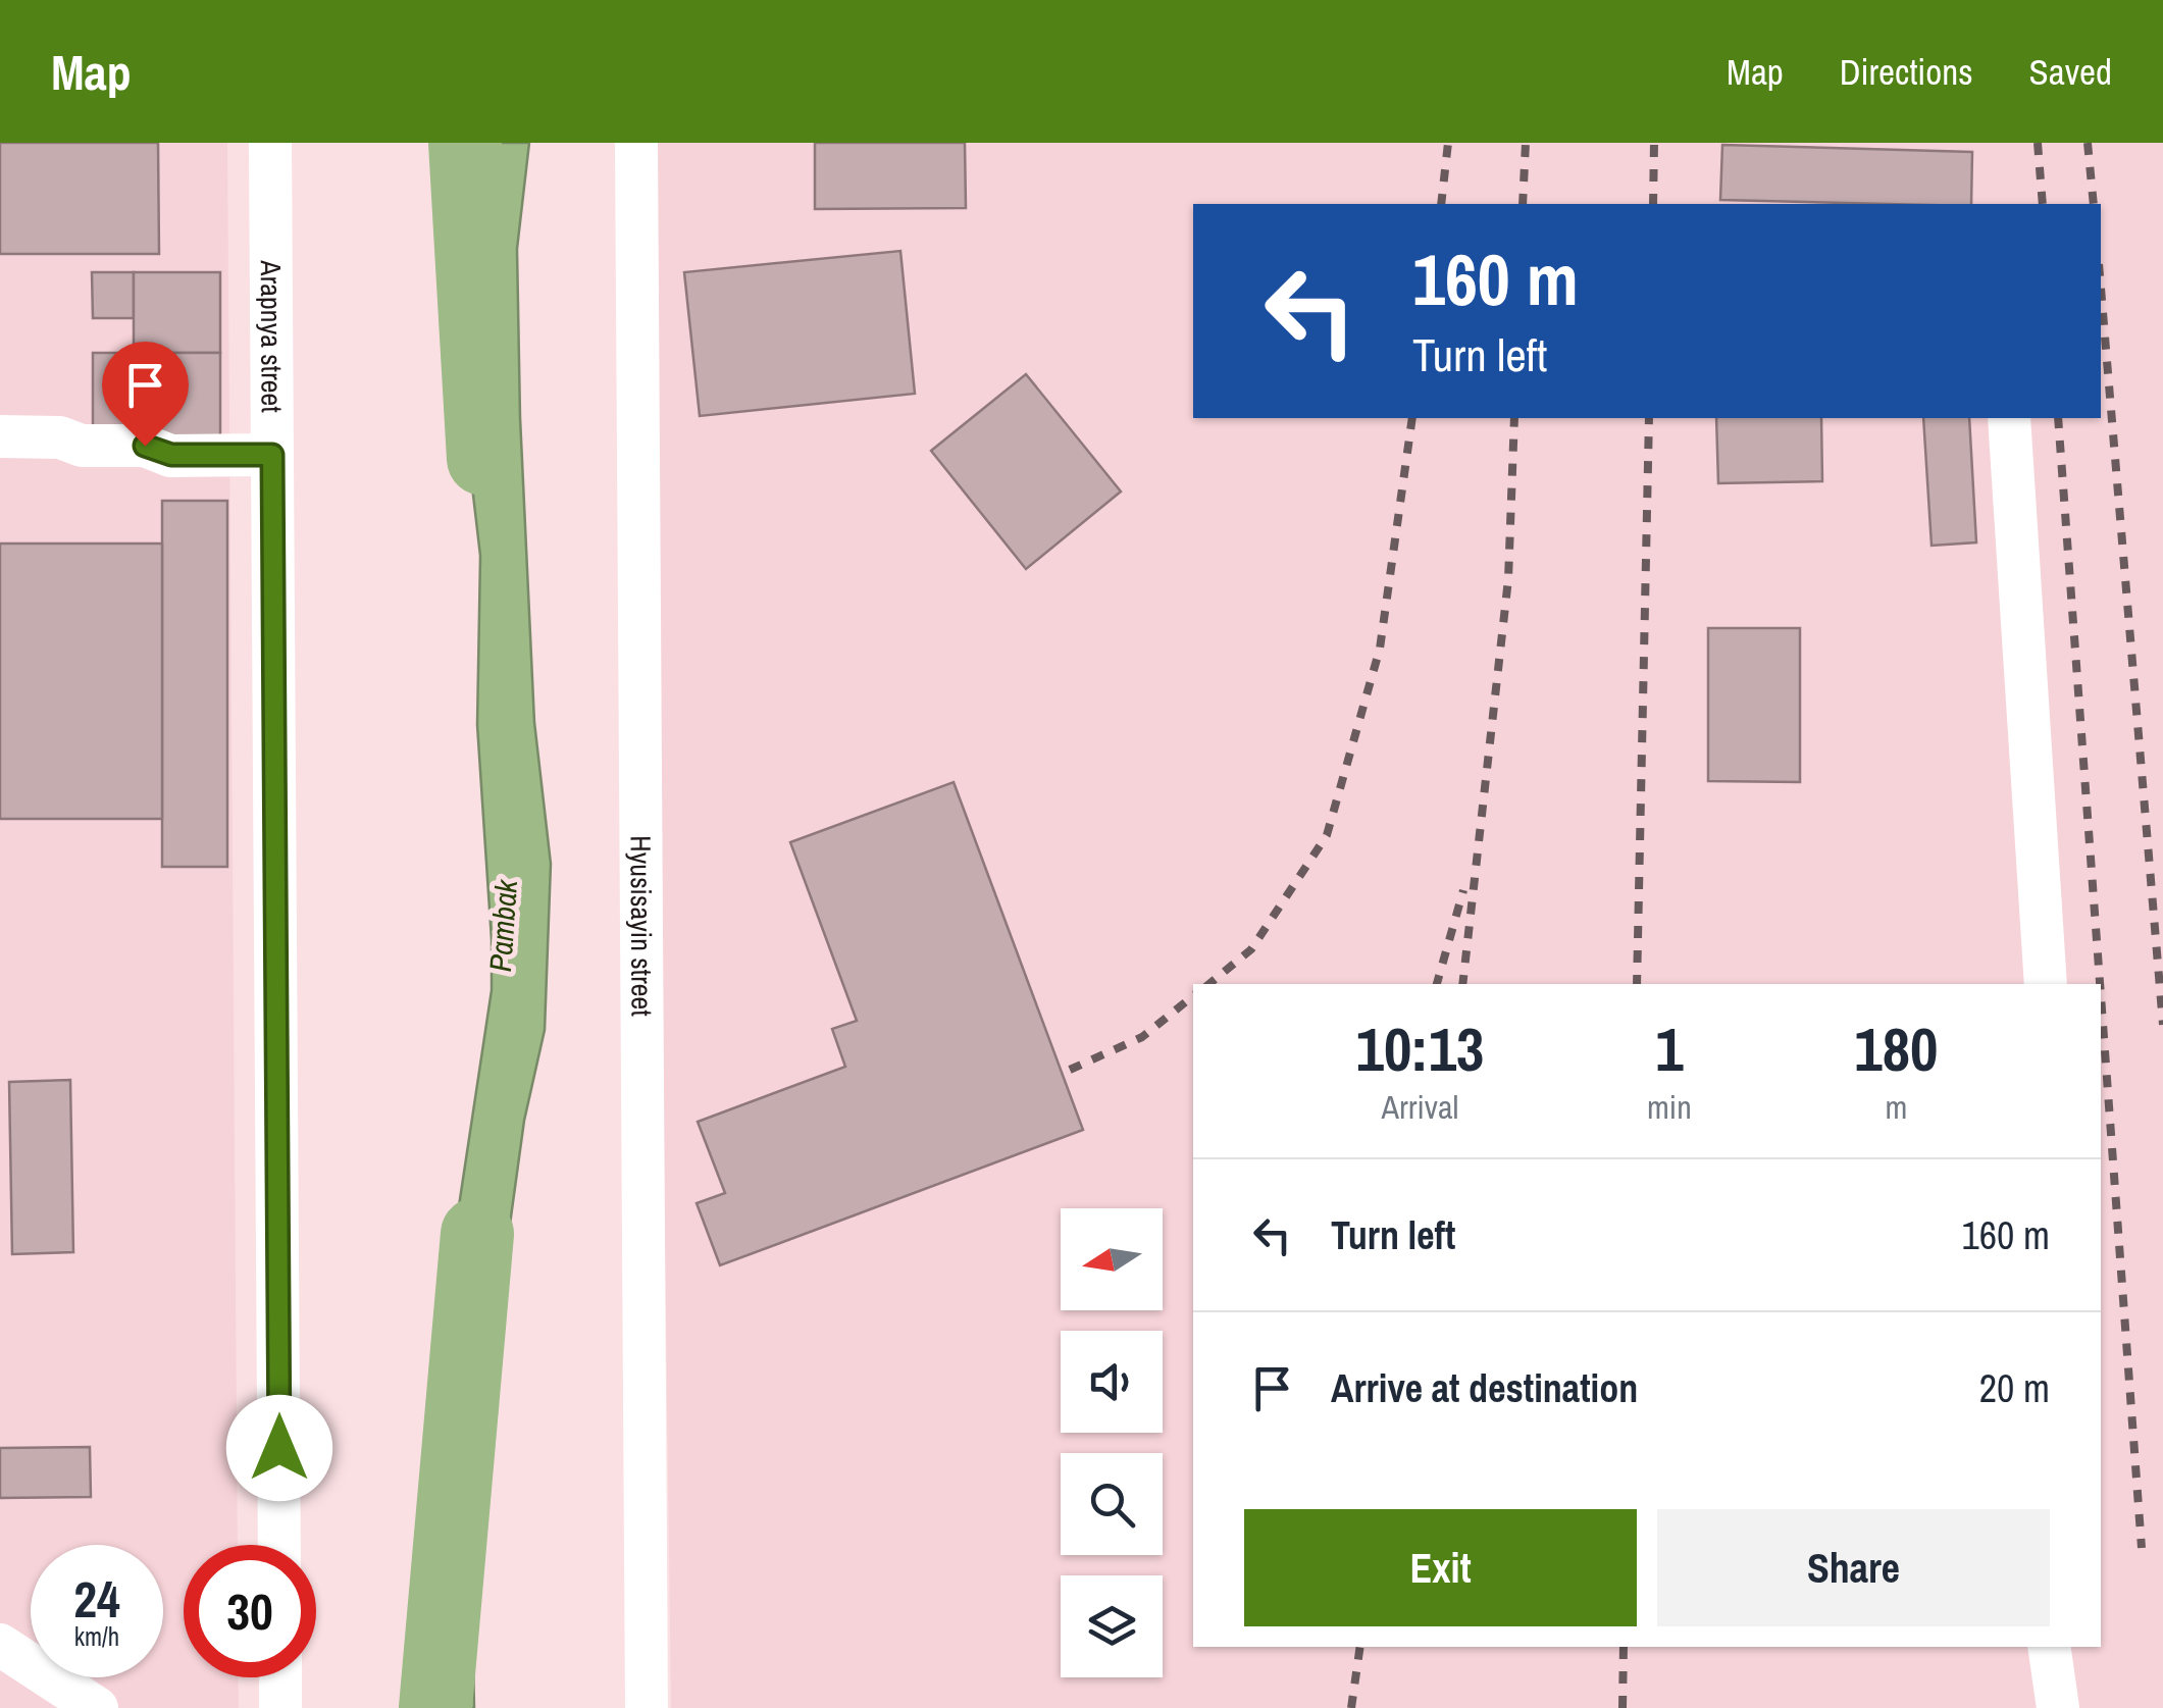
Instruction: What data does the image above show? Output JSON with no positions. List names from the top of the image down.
{
  "streets": {
    "street": ["Arapnya street", "Hyusisayin street"]
  },
  "water": ["Pambak"],
  "north": "left",
  "page": {
    "header": "Map",
    "nav": ["Map", "Directions", "Saved"],
    "turn": ["160 m", "Turn left"],
    "eta": [
      "10:13",
      "Arrival",
      "1",
      "min",
      "180",
      "m"
    ],
    "list": [
      {
        "name": "Turn left",
        "value": "160 m"
      },
      {
        "name": "Arrive at destination",
        "value": "20 m"
      }
    ],
    "buttons": ["Exit", "Share"],
    "speed": "24 km/h",
    "limit": "30"
  }
}
